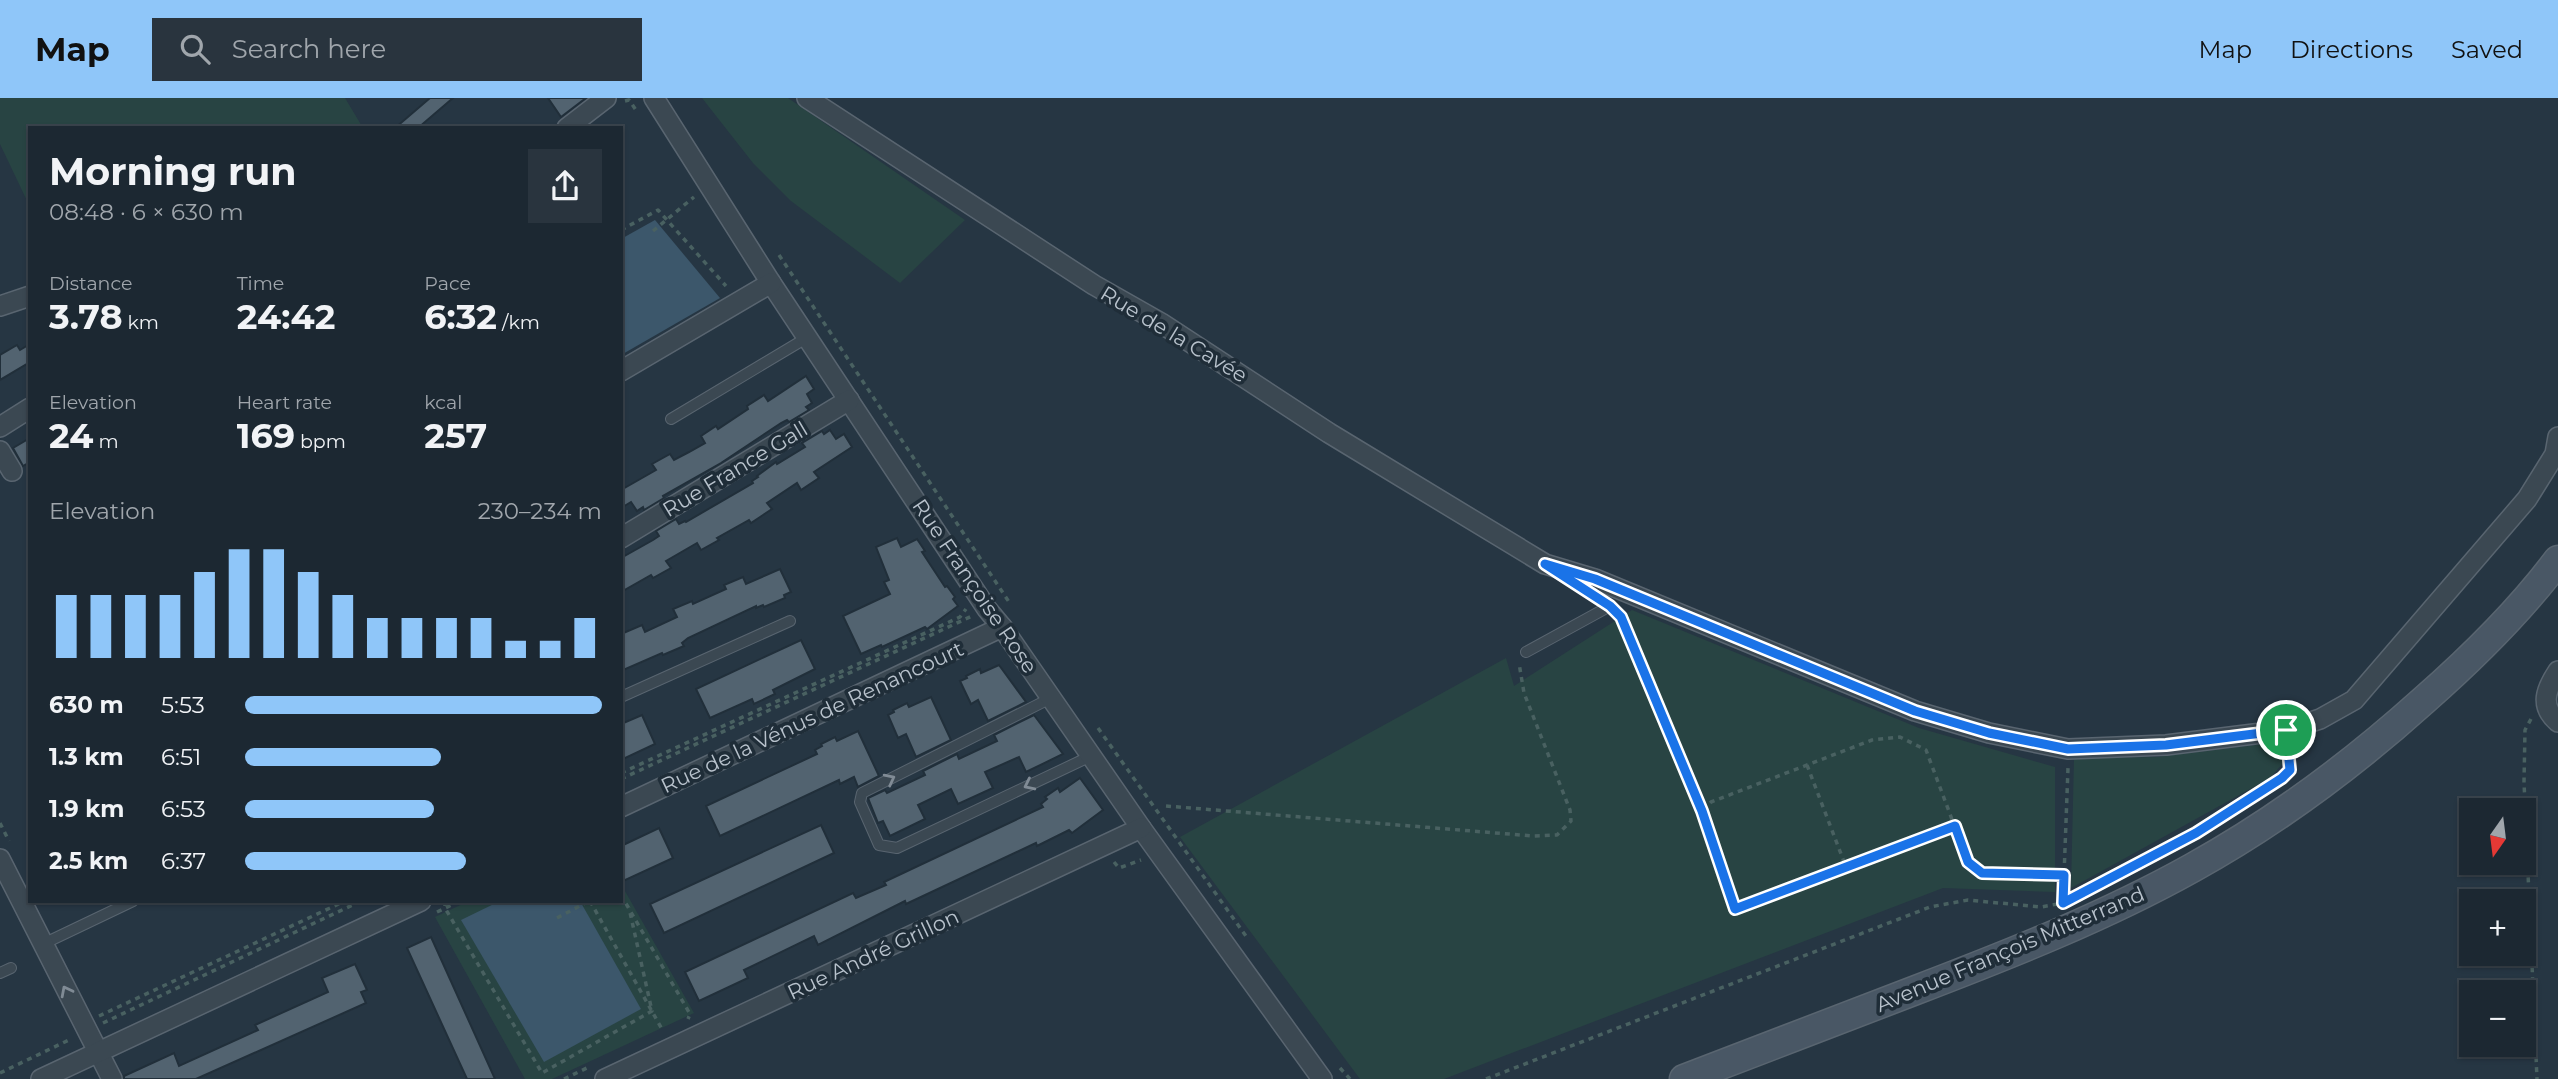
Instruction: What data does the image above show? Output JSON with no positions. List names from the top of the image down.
{
  "streets": {
    "main road": ["Avenue François Mitterrand"],
    "street": [
      "Rue de la Cavée",
      "Rue France Gall",
      "Rue Françoise Rose",
      "Rue de la Vénus de Renancourt",
      "Rue André Grillon"
    ]
  },
  "crossings": [
    ["Rue France Gall", "Rue Françoise Rose"],
    ["Rue Françoise Rose", "Rue de la Vénus de Renancourt"],
    ["Rue Françoise Rose", "Rue André Grillon"]
  ],
  "north": "bottom",
  "page": {
    "header": "Map",
    "search": "Search here",
    "nav": ["Map", "Directions", "Saved"],
    "heading": ["Morning run", "08:48 · 6 × 630 m"],
    "stats": [
      ["Distance", "3.78 km"],
      ["Time", "24:42"],
      ["Pace", "6:32 /km"],
      ["Elevation", "24 m"],
      ["Heart rate", "169 bpm"],
      ["kcal", "257"]
    ],
    "chart": ["Elevation", "230–234 m"],
    "list": [
      {
        "name": "630 m",
        "note": "5:53"
      },
      {
        "name": "1.3 km",
        "note": "6:51"
      },
      {
        "name": "1.9 km",
        "note": "6:53"
      },
      {
        "name": "2.5 km",
        "note": "6:37"
      }
    ],
    "map_buttons": ["+", "−"]
  }
}
